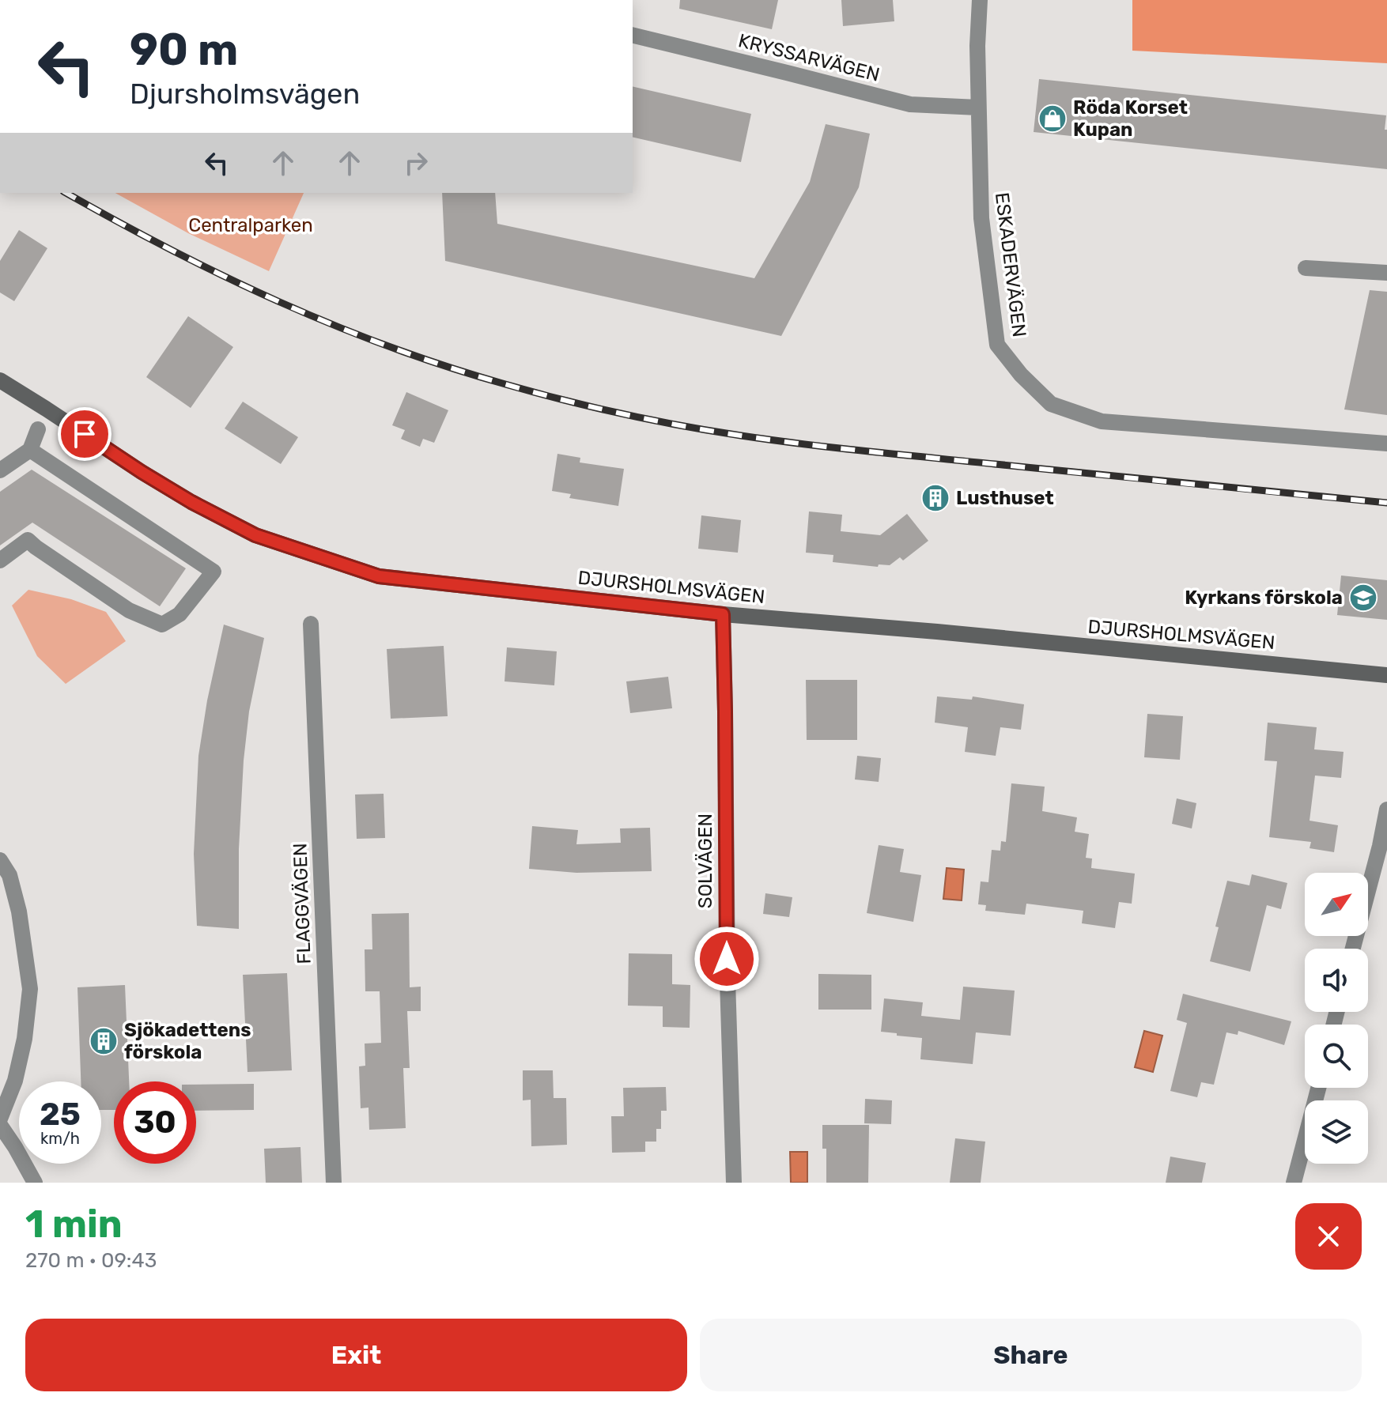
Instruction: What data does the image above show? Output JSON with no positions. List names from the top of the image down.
{
  "streets": {
    "street": [
      "KRYSSARVÄGEN",
      "ESKADERVÄGEN",
      "DJURSHOLMSVÄGEN",
      "SOLVÄGEN",
      "FLAGGVÄGEN"
    ]
  },
  "crossings": [
    ["KRYSSARVÄGEN", "ESKADERVÄGEN"],
    ["DJURSHOLMSVÄGEN", "SOLVÄGEN"]
  ],
  "parks": ["Centralparken"],
  "places": {
    "shop": ["Röda Korset Kupan"],
    "building": ["Lusthuset", "Sjökadettens förskola"],
    "school or university": ["Kyrkans förskola"]
  },
  "north": "top right",
  "page": {
    "turn": ["90 m", "Djursholmsvägen"],
    "speed": "25 km/h",
    "limit": "30",
    "heading": ["1 min", "270 m · 09:43"],
    "buttons": ["Exit", "Share"]
  }
}
